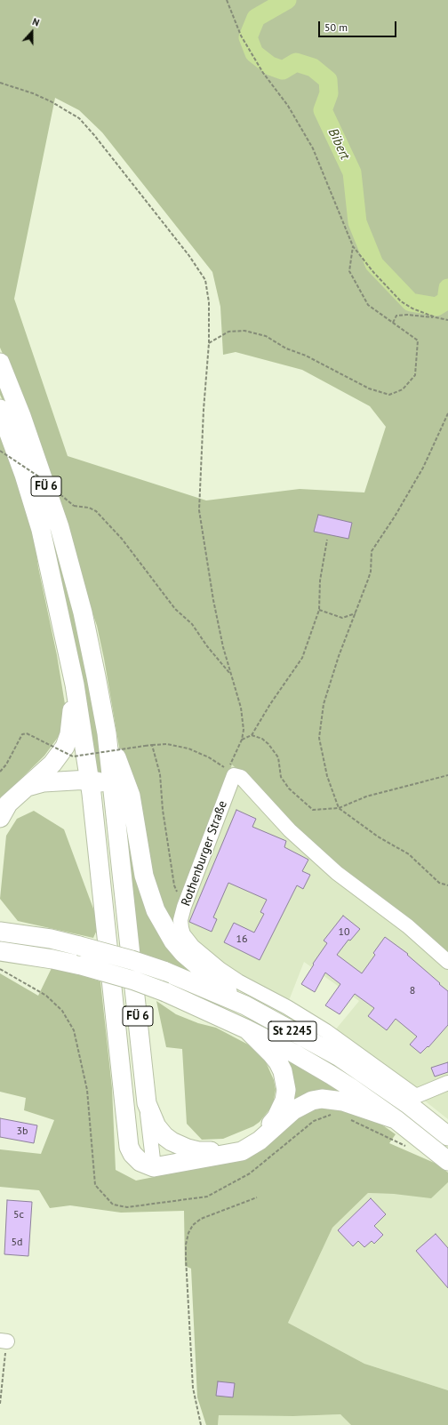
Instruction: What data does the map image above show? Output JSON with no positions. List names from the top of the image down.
{
  "streets": {
    "main road": ["FÜ 6", "Rothenburger Straße", "St 2245"]
  },
  "water": ["Bibert"],
  "house_numbers": [
    "10",
    "16",
    "8",
    "3b",
    "5c",
    "5d"
  ],
  "scale_bar": "50 m",
  "north": "top"
}
